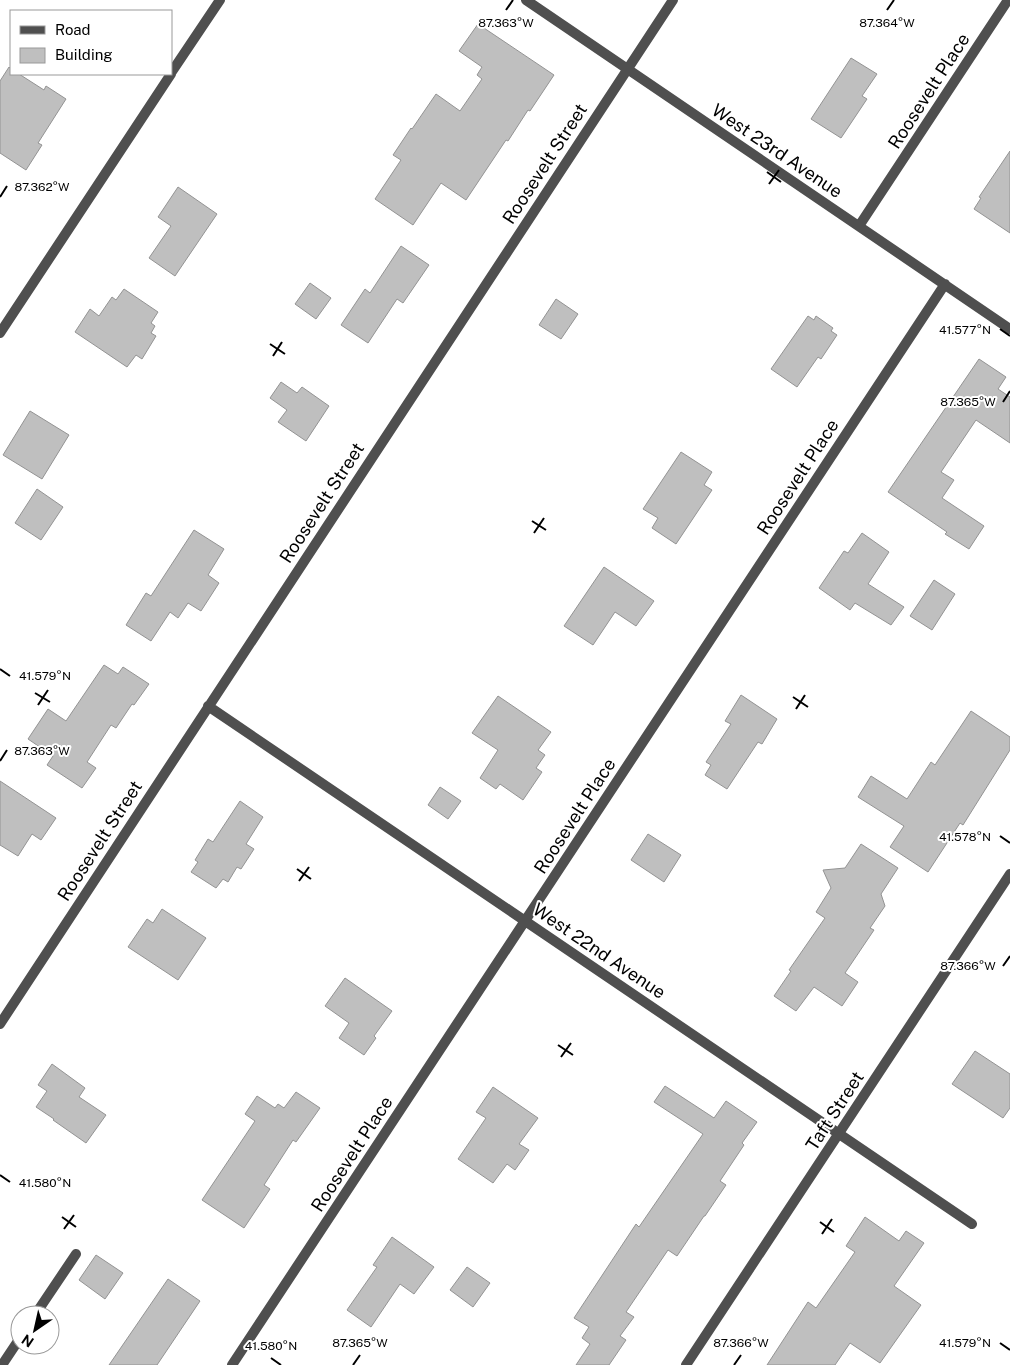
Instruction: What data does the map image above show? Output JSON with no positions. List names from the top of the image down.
{
  "streets": {
    "street": [
      "Roosevelt Place",
      "West 23rd Avenue",
      "Roosevelt Street",
      "West 22nd Avenue",
      "Taft Street"
    ]
  },
  "crossings": [
    ["Roosevelt Place", "West 23rd Avenue"],
    ["Roosevelt Place", "West 22nd Avenue"],
    ["West 23rd Avenue", "Roosevelt Street"],
    ["Roosevelt Street", "West 22nd Avenue"],
    ["West 22nd Avenue", "Taft Street"]
  ],
  "legend": ["Road", "Building"],
  "north": "bottom left",
  "coordinates": [
    "87.363°W",
    "87.364°W",
    "87.362°W",
    "41.577°N",
    "87.365°W",
    "41.579°N",
    "41.578°N",
    "87.366°W",
    "41.580°N"
  ]
}
